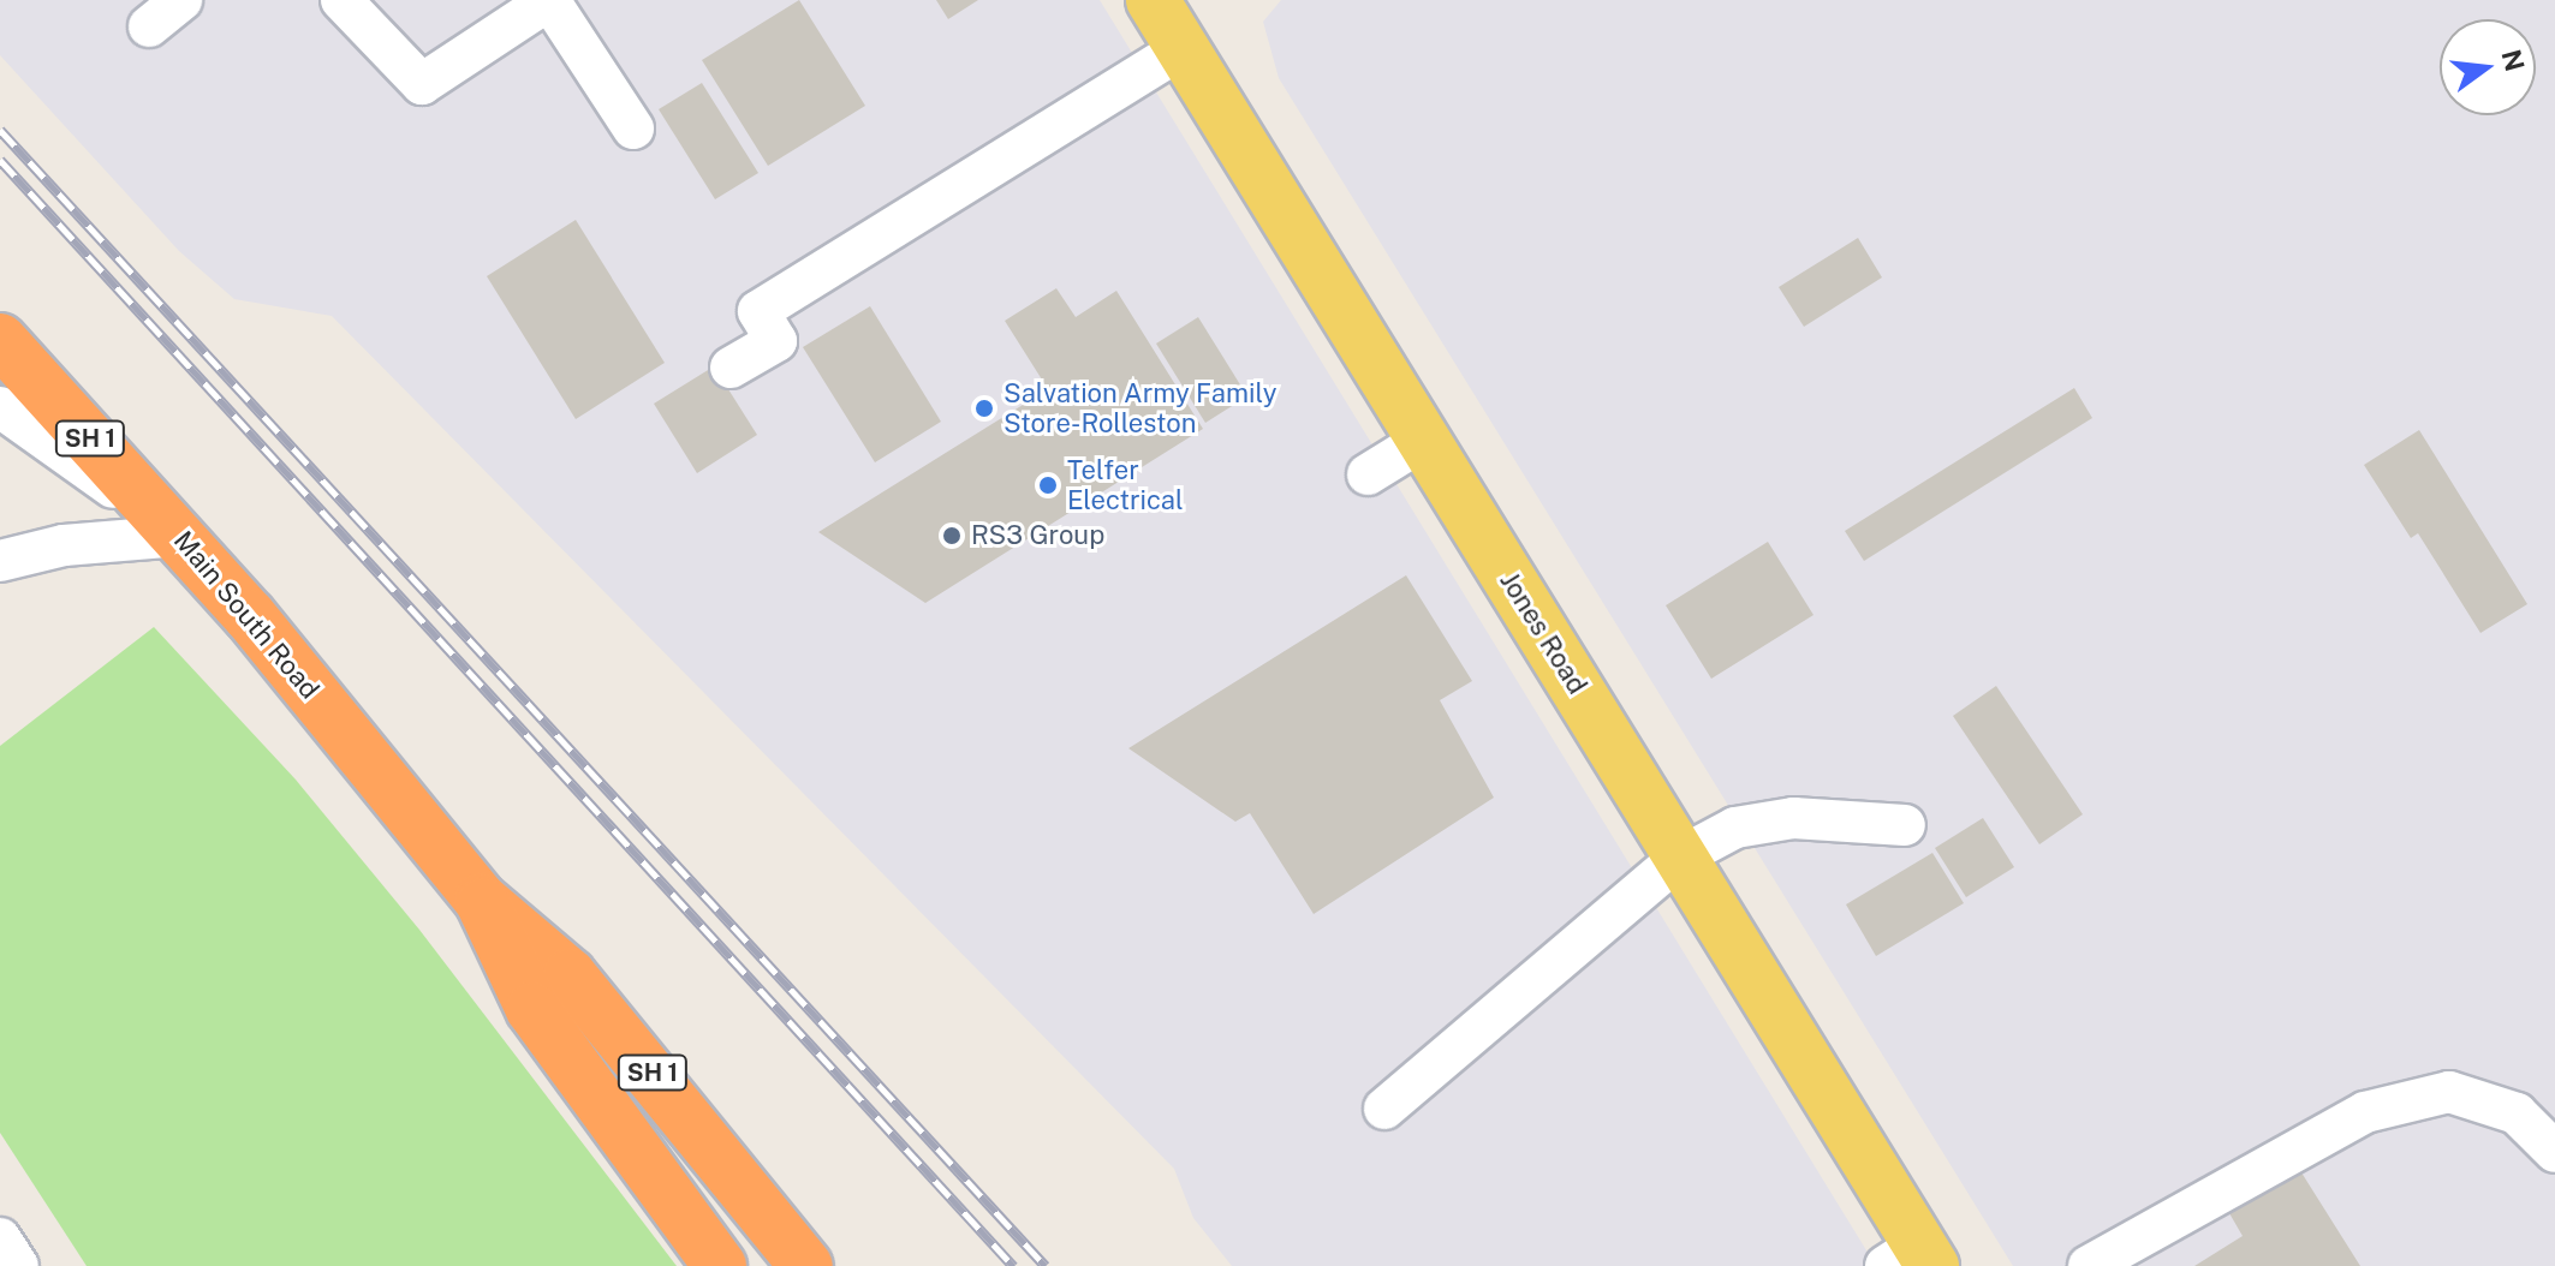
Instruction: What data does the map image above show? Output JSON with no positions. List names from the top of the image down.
{
  "streets": {
    "highway": ["SH 1", "Main South Road"],
    "main road": ["Jones Road"]
  },
  "places": ["Salvation Army Family Store-Rolleston", "Telfer Electrical", "RS3 Group"],
  "north": "right"
}
